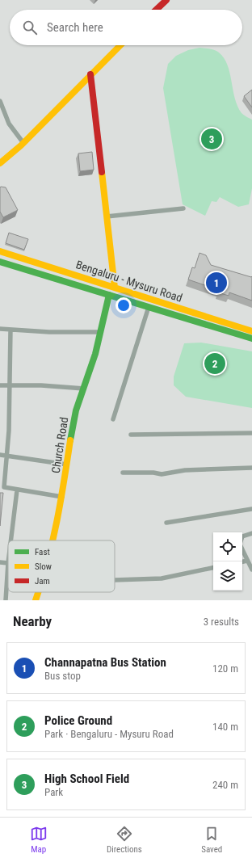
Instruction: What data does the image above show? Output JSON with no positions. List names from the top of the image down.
{
  "streets": {
    "main road": ["Bengaluru - Mysuru Road", "Church Road"]
  },
  "crossings": [
    ["Bengaluru - Mysuru Road", "Church Road"]
  ],
  "legend": ["Fast", "Slow", "Jam"],
  "page": {
    "search": "Search here",
    "pins": ["3", "1", "2"],
    "heading": ["Nearby", "3 results"],
    "list": [
      {
        "mark": "1",
        "name": "Channapatna Bus Station",
        "note": "Bus stop",
        "value": "120 m"
      },
      {
        "mark": "2",
        "name": "Police Ground",
        "note": "Park · Bengaluru - Mysuru Road",
        "value": "140 m"
      },
      {
        "mark": "3",
        "name": "High School Field",
        "note": "Park",
        "value": "240 m"
      }
    ],
    "nav": ["Map", "Directions", "Saved"]
  }
}
